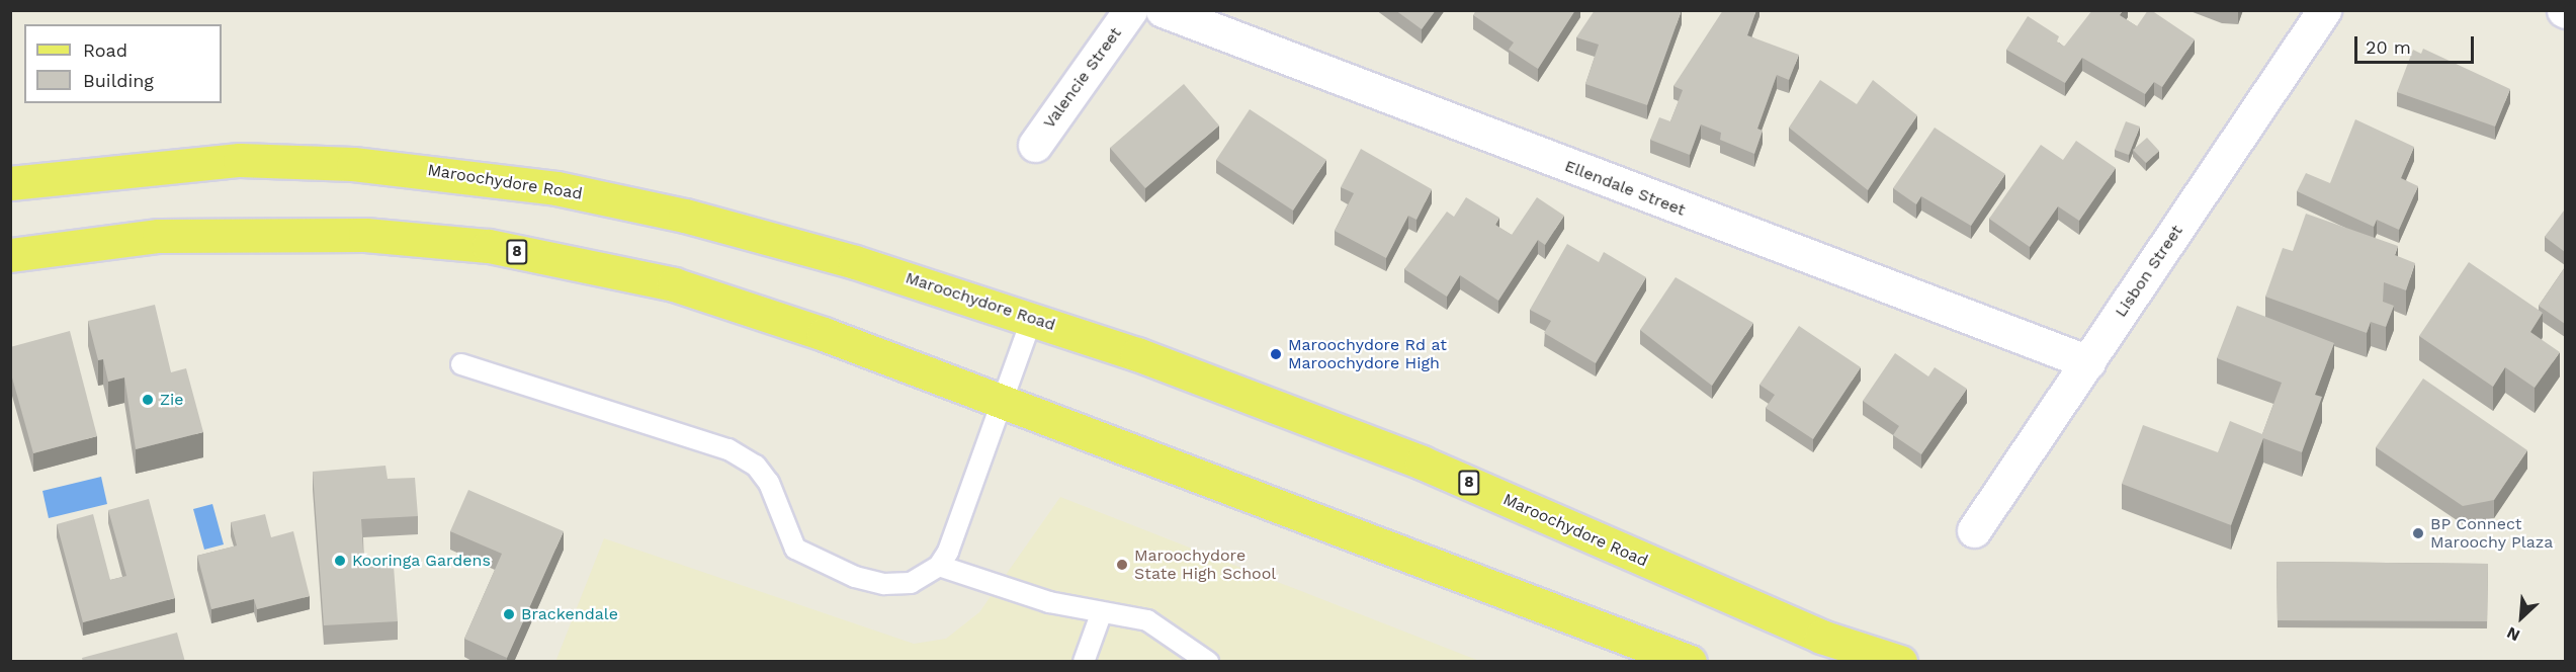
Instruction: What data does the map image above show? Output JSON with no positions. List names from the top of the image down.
{
  "streets": {
    "main road": ["Maroochydore Road", "8"],
    "street": ["Valencie Street", "Ellendale Street", "Lisbon Street"]
  },
  "crossings": [
    ["Ellendale Street", "Lisbon Street"]
  ],
  "places": [
    "Maroochydore Rd at Maroochydore High",
    "Zie",
    "BP Connect Maroochy Plaza",
    "Kooringa Gardens",
    "Maroochydore State High School",
    "Brackendale"
  ],
  "legend": ["Road", "Building"],
  "scale_bar": "20 m",
  "north": "bottom left"
}
